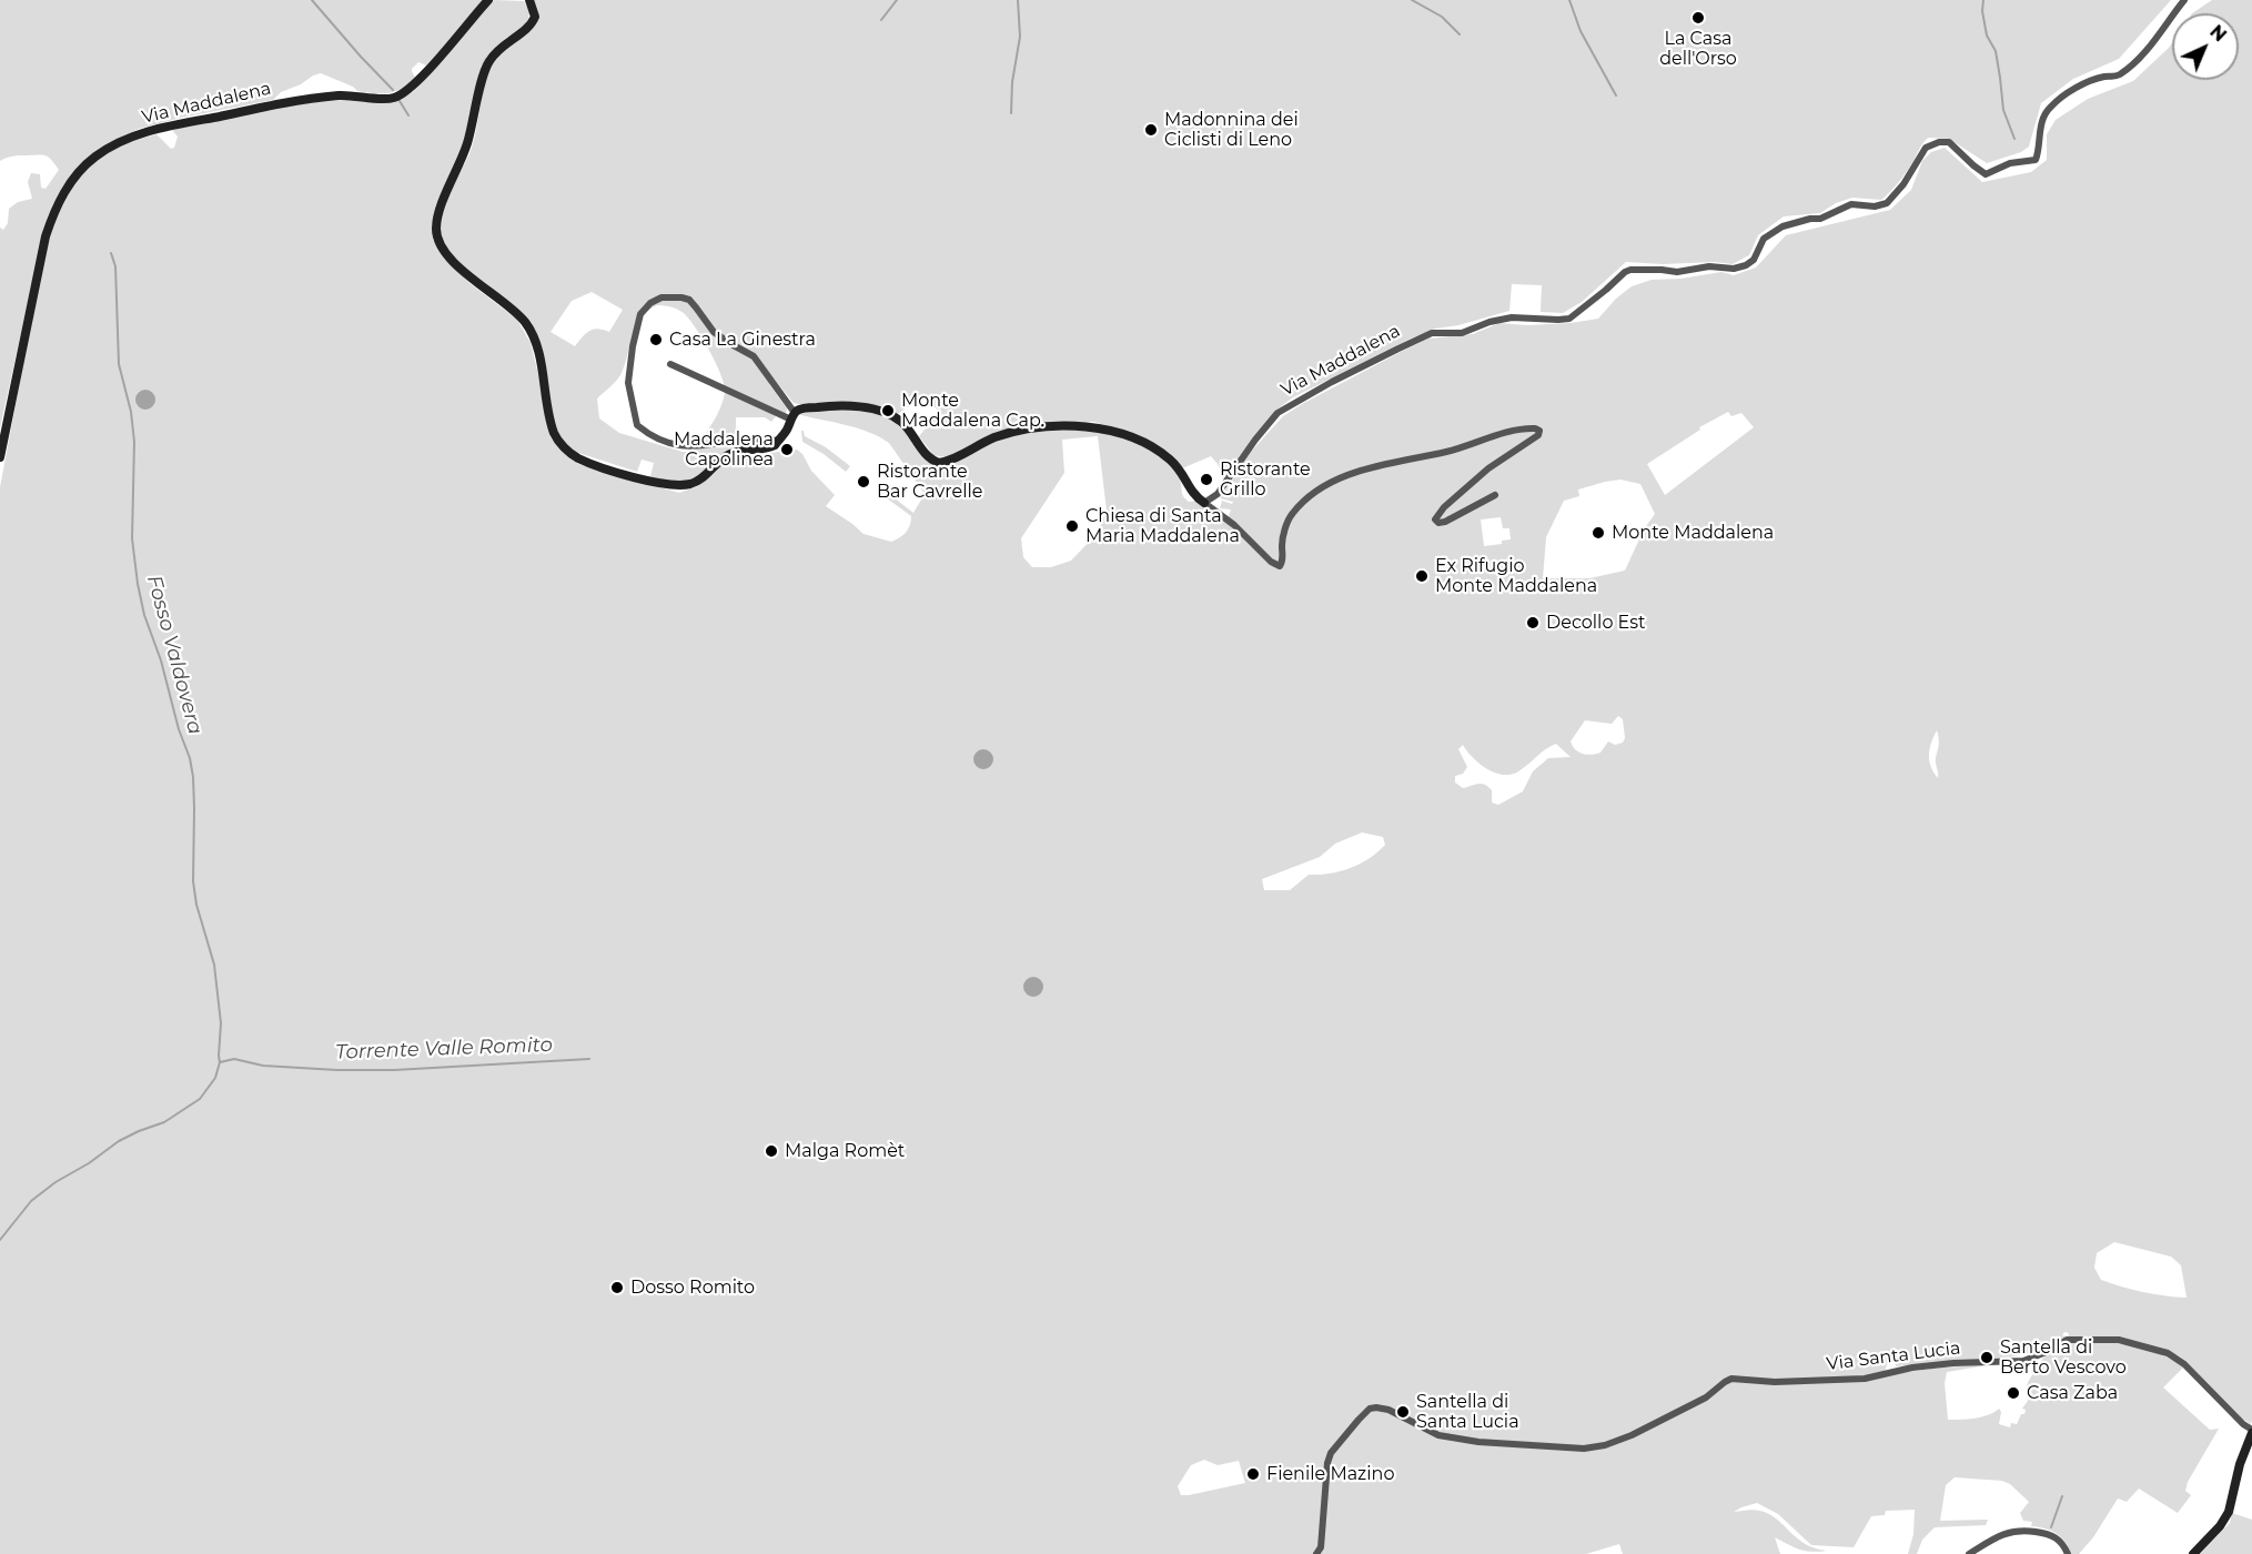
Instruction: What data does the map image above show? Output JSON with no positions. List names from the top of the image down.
{
  "streets": {
    "street": ["Via Maddalena", "Via Santa Lucia"]
  },
  "water": ["Fosso Valdovera", "Torrente Valle Romito"],
  "places": [
    "La Casa dell'Orso",
    "Madonnina dei Ciclisti di Leno",
    "Casa La Ginestra",
    "Monte Maddalena Cap.",
    "Maddalena Capolinea",
    "Ristorante Grillo",
    "Ristorante Bar Cavrelle",
    "Chiesa di Santa Maria Maddalena",
    "Monte Maddalena",
    "Ex Rifugio Monte Maddalena",
    "Decollo Est",
    "Malga Romèt",
    "Dosso Romito",
    "Santella di Berto Vescovo",
    "Casa Zaba",
    "Santella di Santa Lucia",
    "Fienile Mazino"
  ],
  "north": "top right"
}
